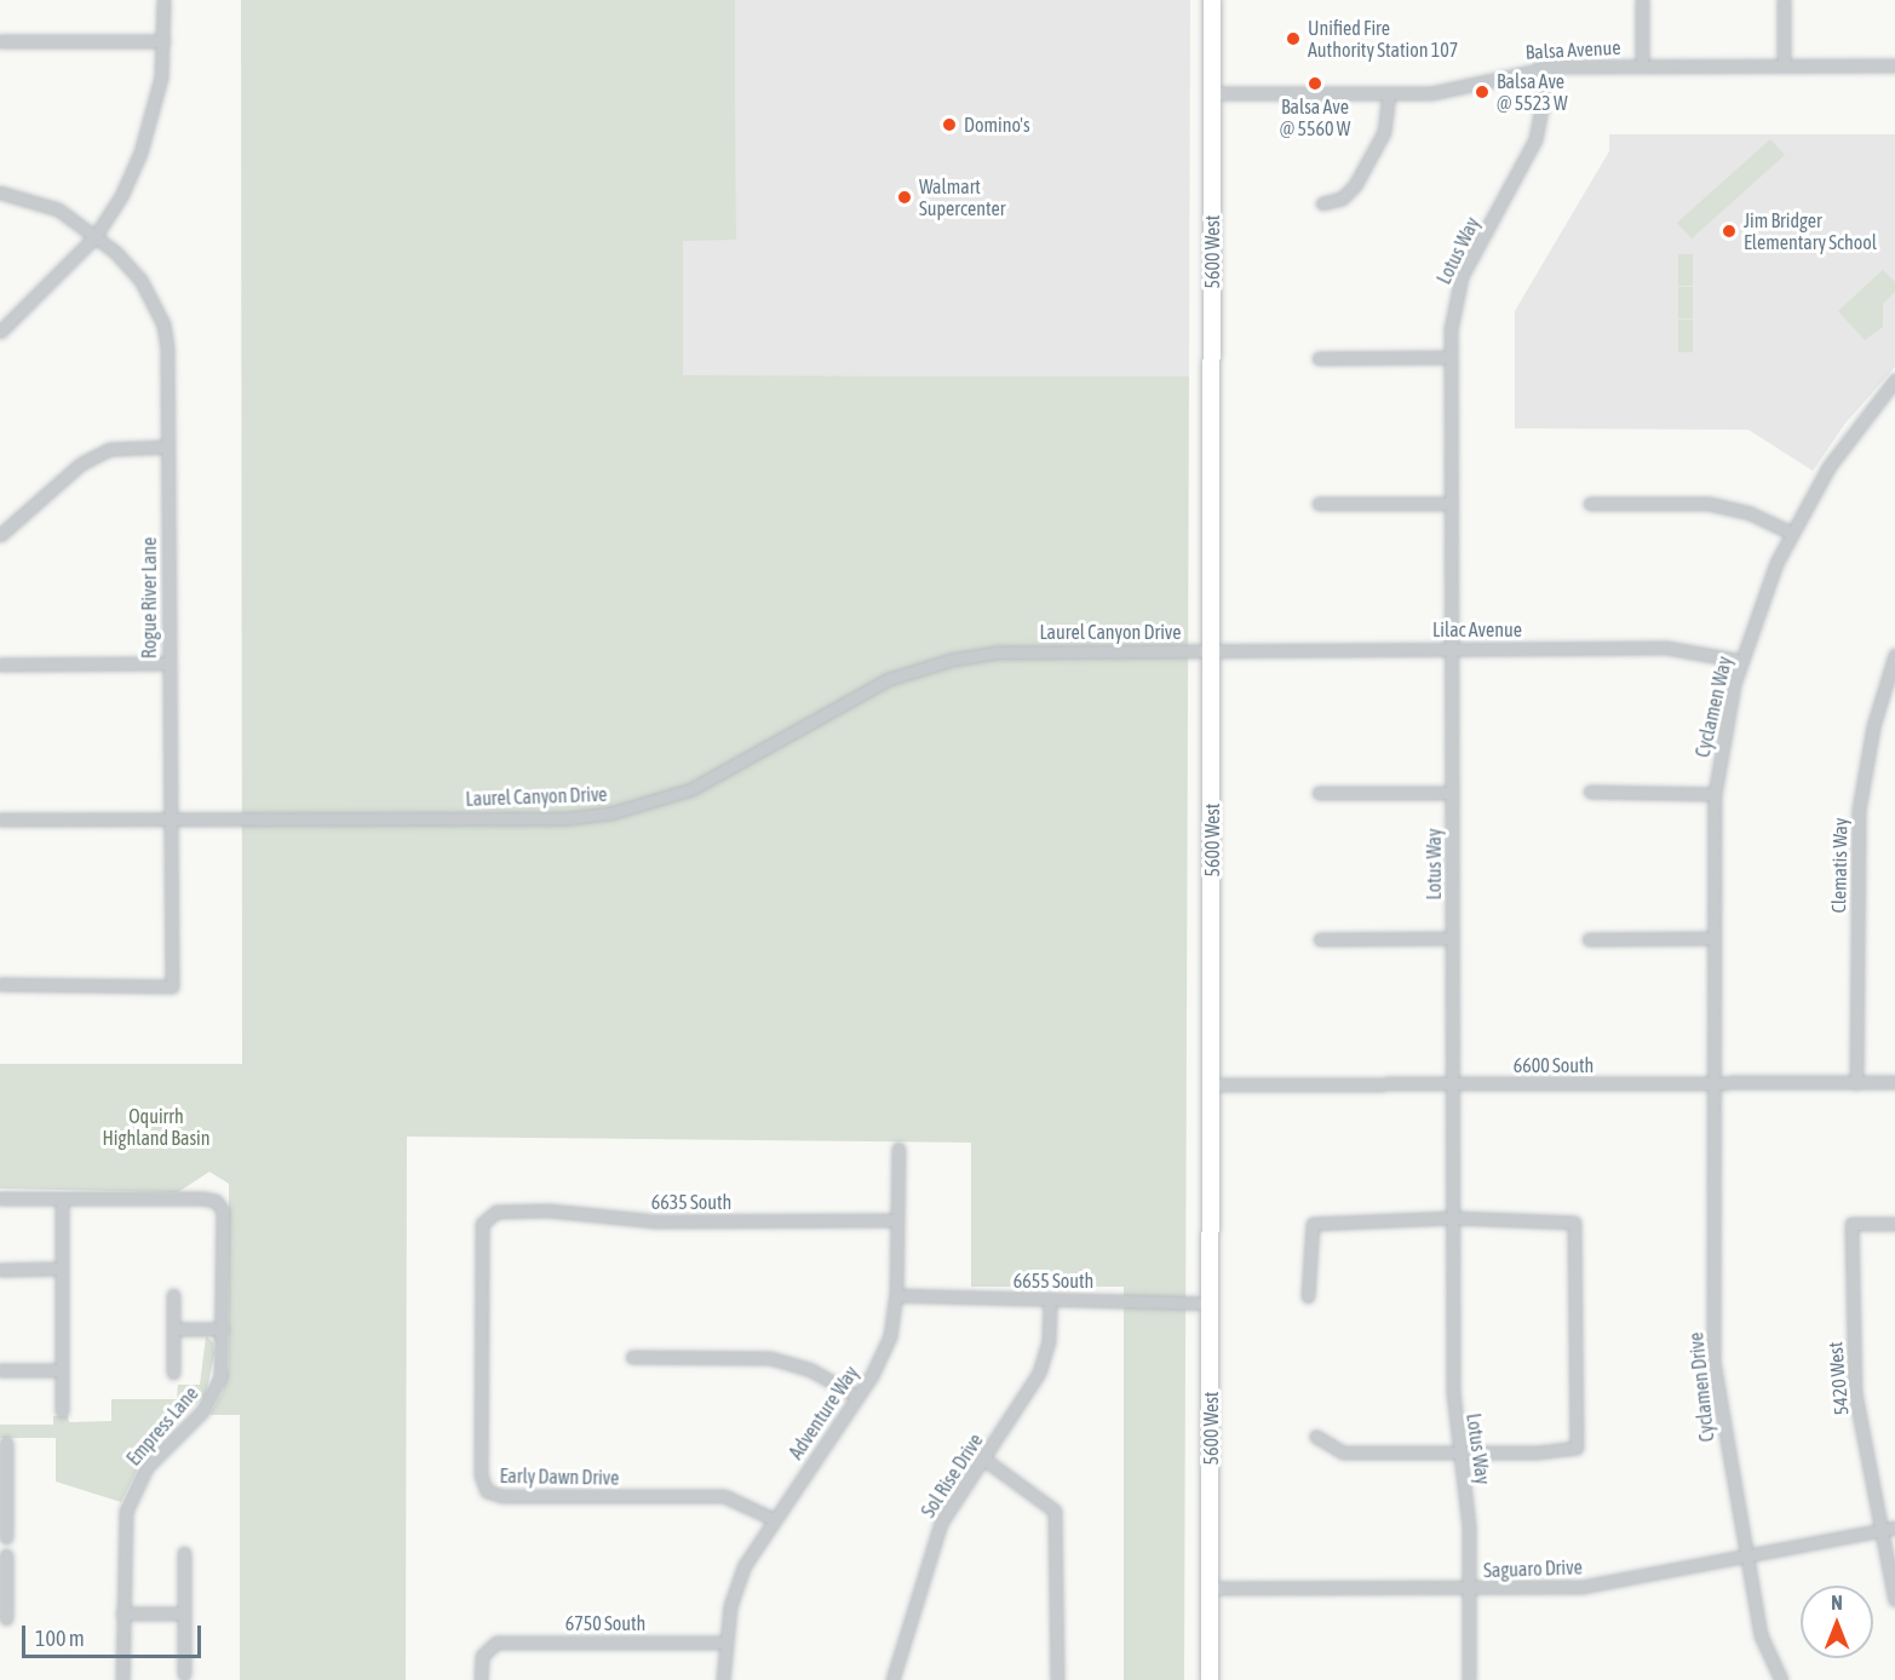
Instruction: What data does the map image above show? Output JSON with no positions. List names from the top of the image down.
{
  "streets": {
    "main road": ["5600 West"],
    "street": [
      "Balsa Avenue",
      "Lotus Way",
      "Rogue River Lane",
      "Lilac Avenue",
      "Laurel Canyon Drive",
      "Cyclamen Way",
      "Clematis Way",
      "6600 South",
      "6635 South",
      "6655 South",
      "5420 West",
      "Cyclamen Drive",
      "Adventure Way",
      "Empress Lane",
      "Sol Rise Drive",
      "Early Dawn Drive",
      "Saguaro Drive",
      "6750 South"
    ]
  },
  "crossings": [
    ["Balsa Avenue", "Lotus Way"],
    ["Balsa Avenue", "5600 West"],
    ["Lotus Way", "Lilac Avenue"],
    ["Lotus Way", "6600 South"],
    ["Lotus Way", "Saguaro Drive"],
    ["5600 West", "Lilac Avenue"],
    ["5600 West", "Laurel Canyon Drive"],
    ["5600 West", "6600 South"],
    ["5600 West", "6655 South"],
    ["5600 West", "Saguaro Drive"],
    ["Rogue River Lane", "Laurel Canyon Drive"],
    ["Lilac Avenue", "Laurel Canyon Drive"],
    ["Lilac Avenue", "Cyclamen Way"],
    ["Cyclamen Way", "6600 South"],
    ["Cyclamen Way", "Cyclamen Drive"],
    ["Clematis Way", "6600 South"],
    ["6600 South", "Cyclamen Drive"],
    ["6635 South", "Adventure Way"],
    ["6635 South", "Early Dawn Drive"],
    ["6655 South", "Adventure Way"],
    ["6655 South", "Sol Rise Drive"],
    ["5420 West", "Saguaro Drive"],
    ["Cyclamen Drive", "Saguaro Drive"],
    ["Adventure Way", "Early Dawn Drive"],
    ["Adventure Way", "6750 South"]
  ],
  "parks": ["Oquirrh Highland Basin"],
  "places": [
    "Unified Fire Authority Station 107",
    "Balsa Ave @ 5560 W",
    "Balsa Ave @ 5523 W",
    "Domino's",
    "Walmart Supercenter",
    "Jim Bridger Elementary School"
  ],
  "scale_bar": "100 m",
  "north": "top"
}
